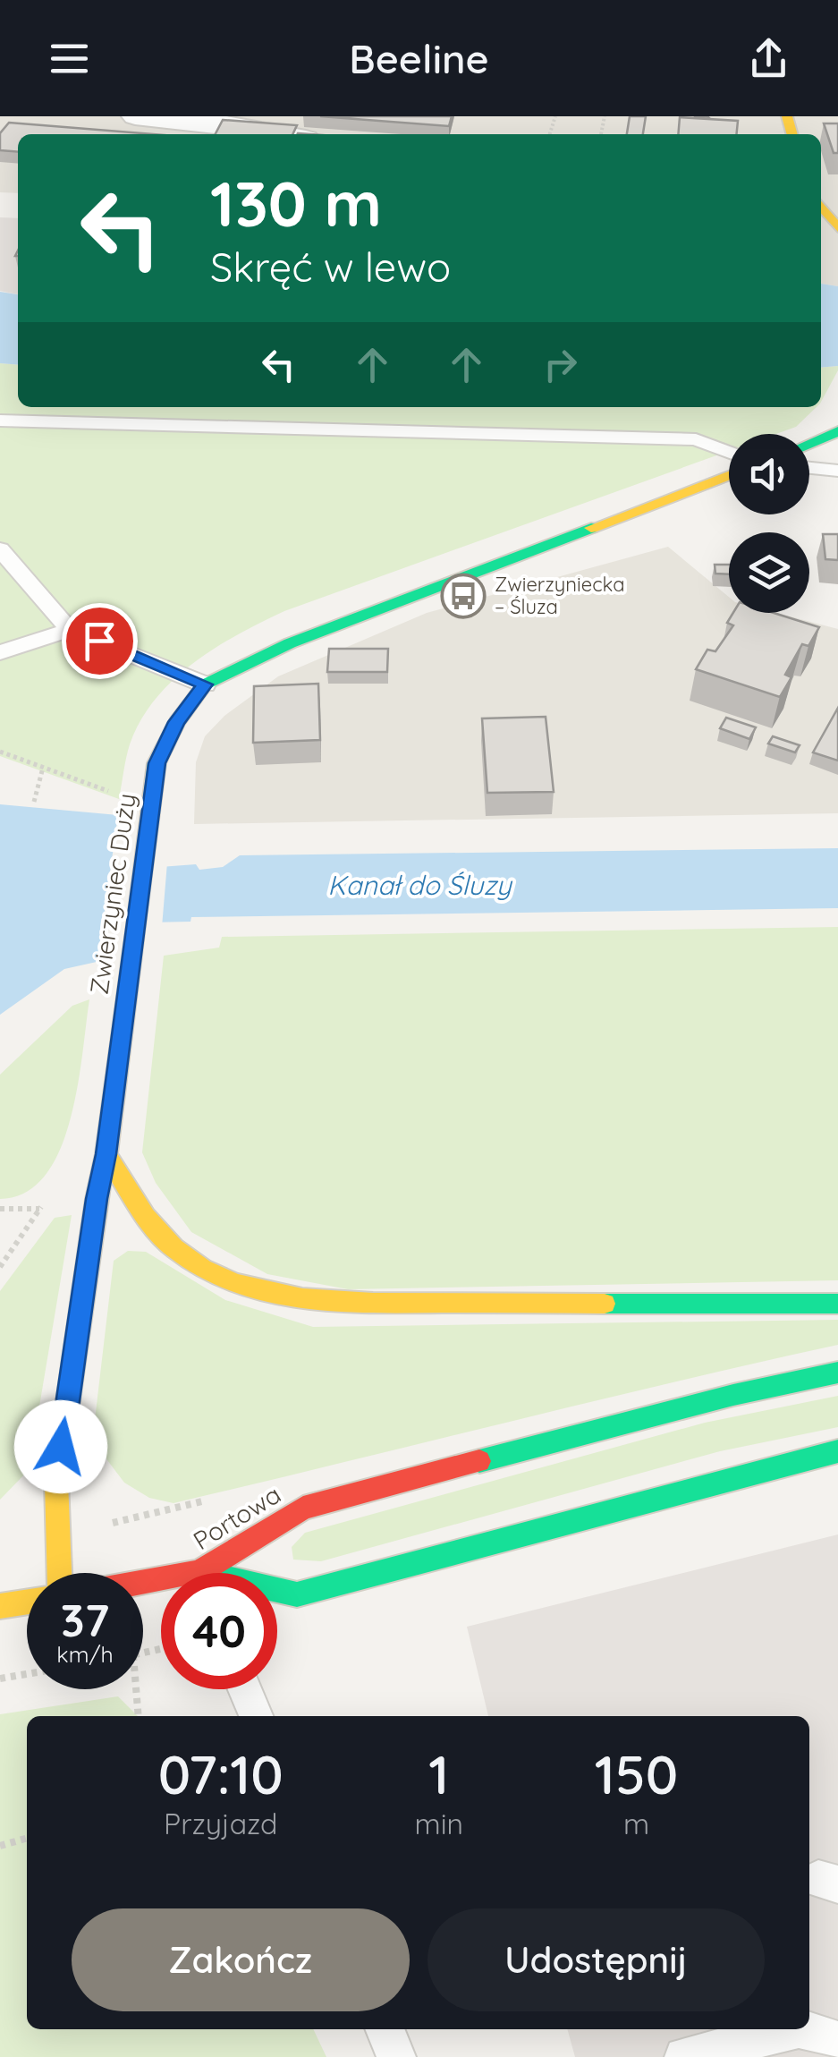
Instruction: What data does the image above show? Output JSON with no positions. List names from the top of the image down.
{
  "streets": {
    "street": ["Zwierzyniec Duży", "Portowa"]
  },
  "water": ["Kanał do Śluzy"],
  "places": {
    "bus stop": ["Zwierzyniecka – Śluza"]
  },
  "page": {
    "header": "Beeline",
    "turn": ["130 m", "Skręć w lewo"],
    "speed": "37 km/h",
    "limit": "40",
    "eta": [
      "07:10",
      "Przyjazd",
      "1",
      "min",
      "150",
      "m"
    ],
    "buttons": ["Zakończ", "Udostępnij"]
  }
}
